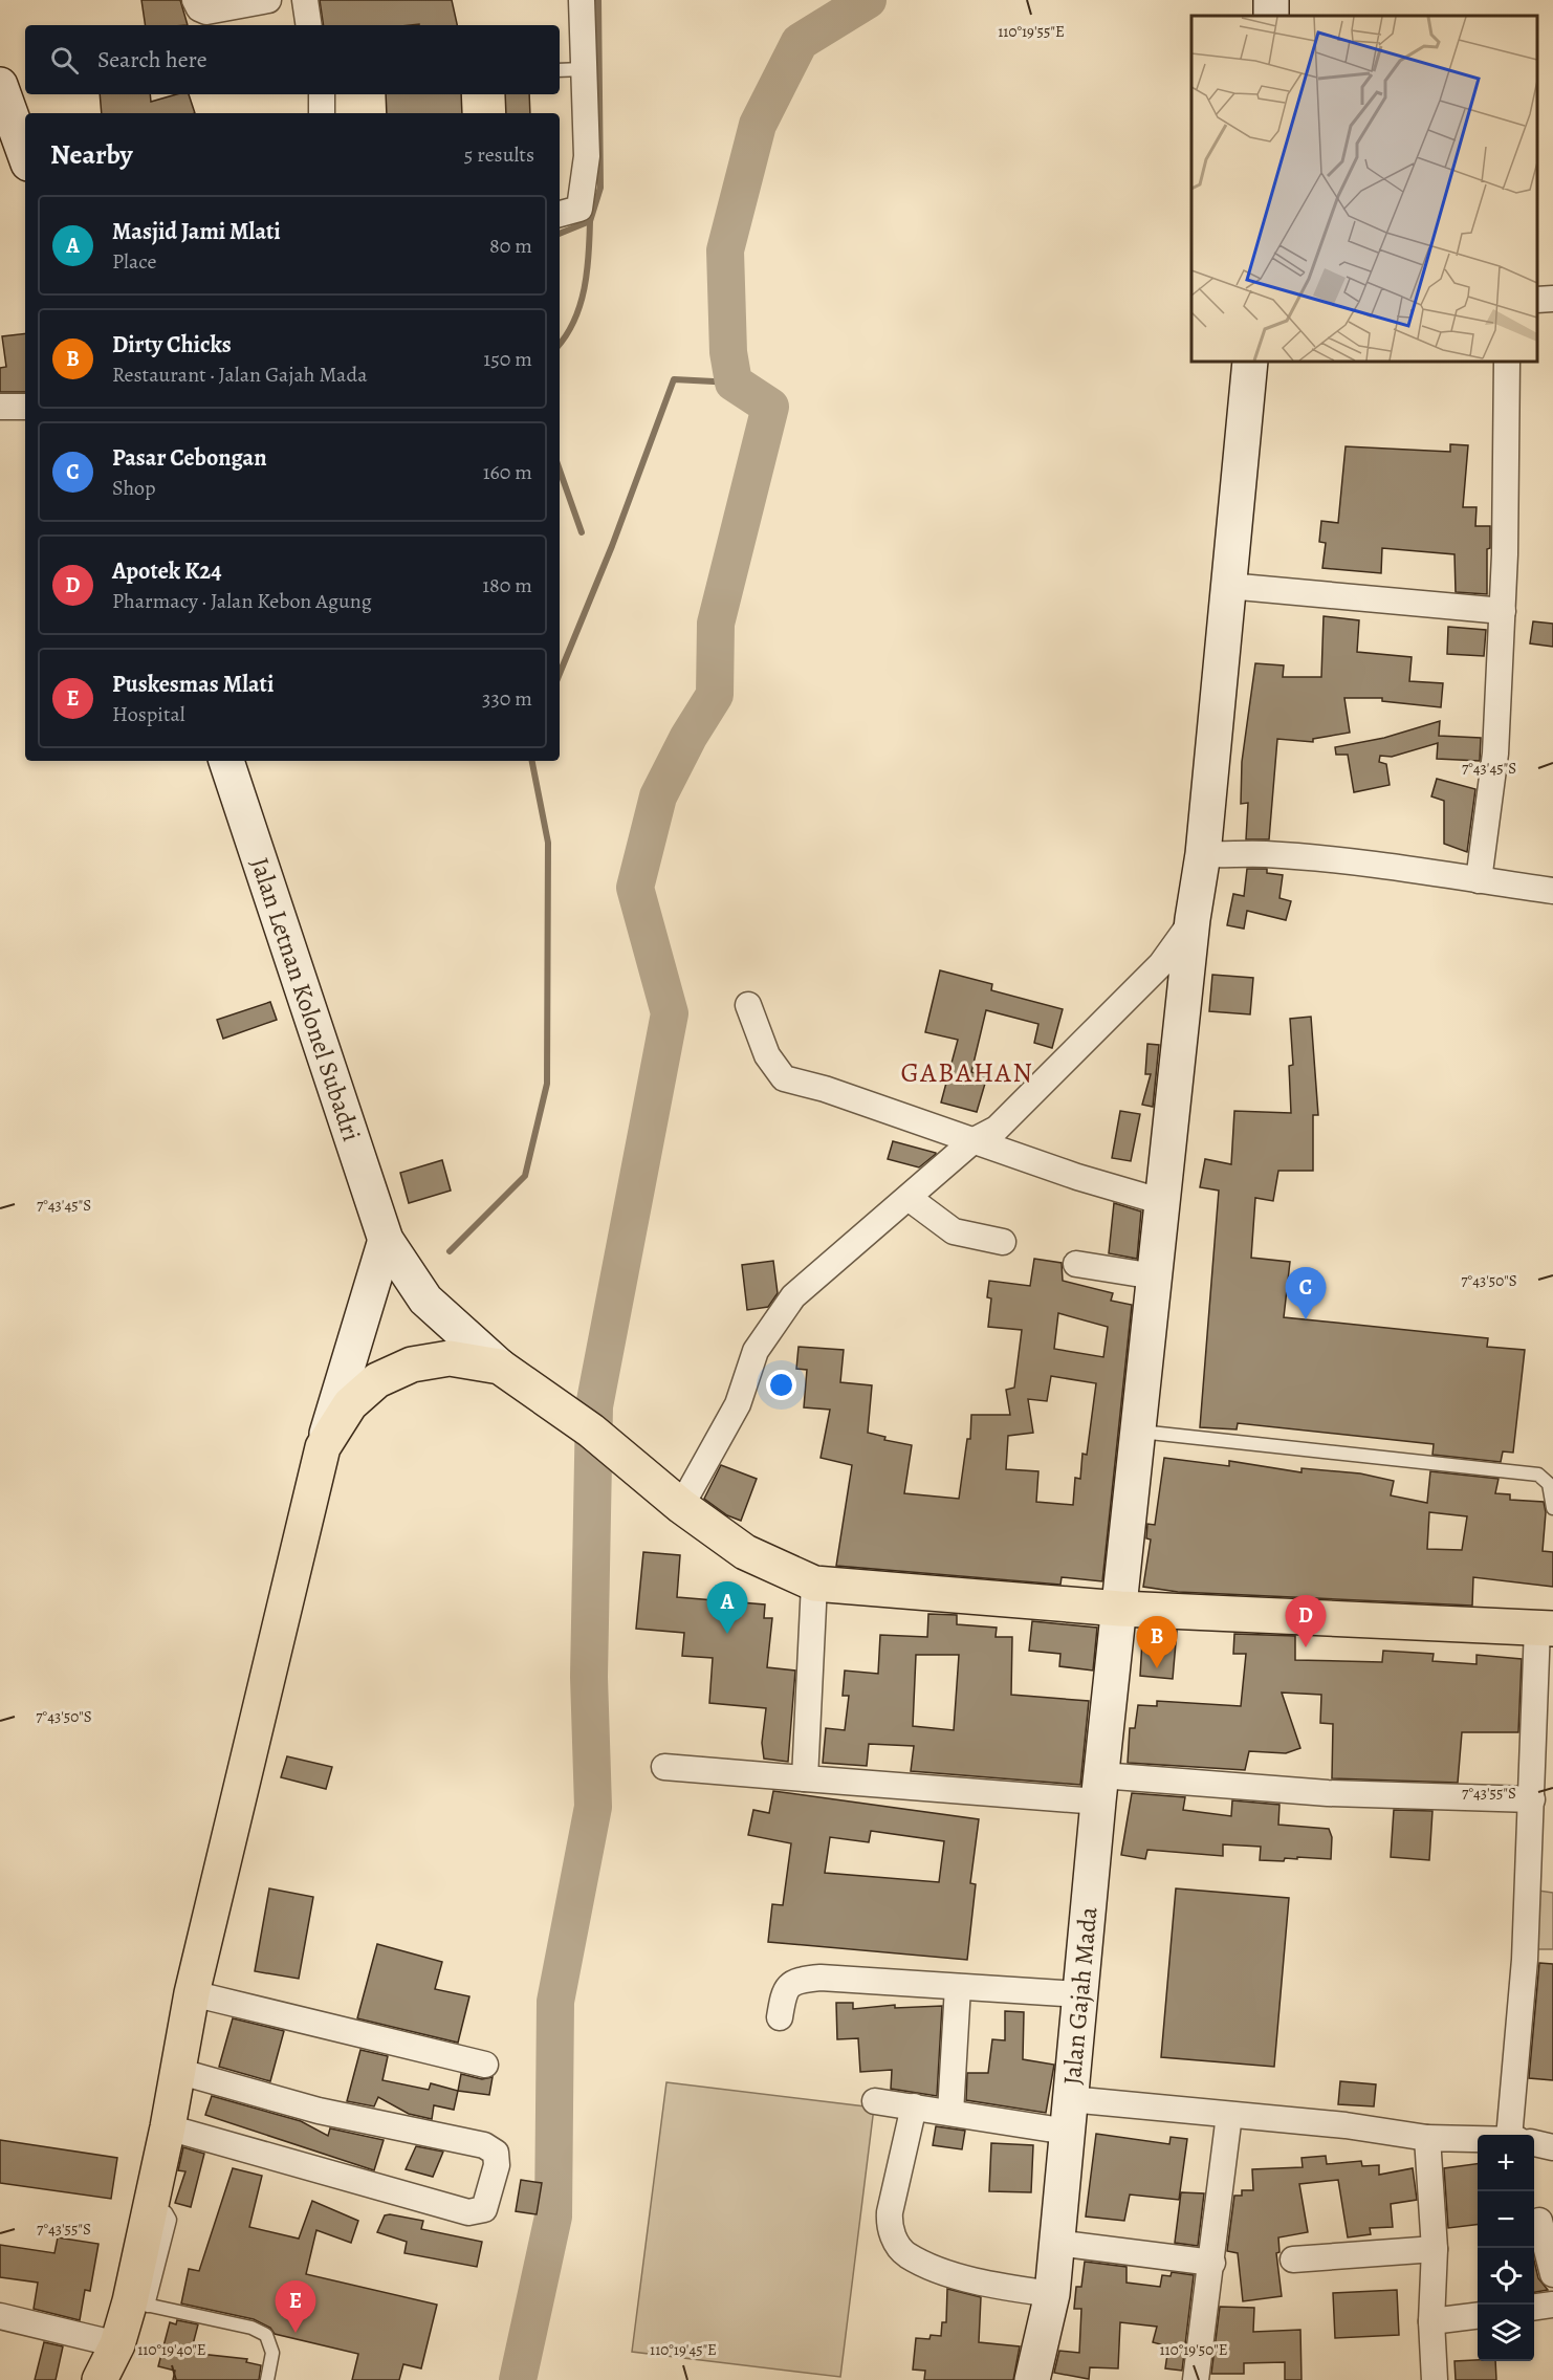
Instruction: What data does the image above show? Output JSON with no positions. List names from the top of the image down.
{
  "streets": {
    "main road": ["Jalan Letnan Kolonel Subadri", "Jalan Gajah Mada"]
  },
  "districts": ["GABAHAN"],
  "page": {
    "search": "Search here",
    "heading": ["Nearby", "5 results"],
    "list": [
      {
        "mark": "A",
        "name": "Masjid Jami Mlati",
        "note": "Place",
        "value": "80 m"
      },
      {
        "mark": "B",
        "name": "Dirty Chicks",
        "note": "Restaurant · Jalan Gajah Mada",
        "value": "150 m"
      },
      {
        "mark": "C",
        "name": "Pasar Cebongan",
        "note": "Shop",
        "value": "160 m"
      },
      {
        "mark": "D",
        "name": "Apotek K24",
        "note": "Pharmacy · Jalan Kebon Agung",
        "value": "180 m"
      },
      {
        "mark": "E",
        "name": "Puskesmas Mlati",
        "note": "Hospital",
        "value": "330 m"
      }
    ],
    "pins": [
      "C",
      "A",
      "D",
      "B",
      "E"
    ],
    "map_buttons": ["+", "−"]
  },
  "coordinates": [
    "110°19'55\"E",
    "7°43'45\"S",
    "7°43'50\"S",
    "7°43'55\"S",
    "110°19'40\"E",
    "110°19'45\"E",
    "110°19'50\"E"
  ]
}
